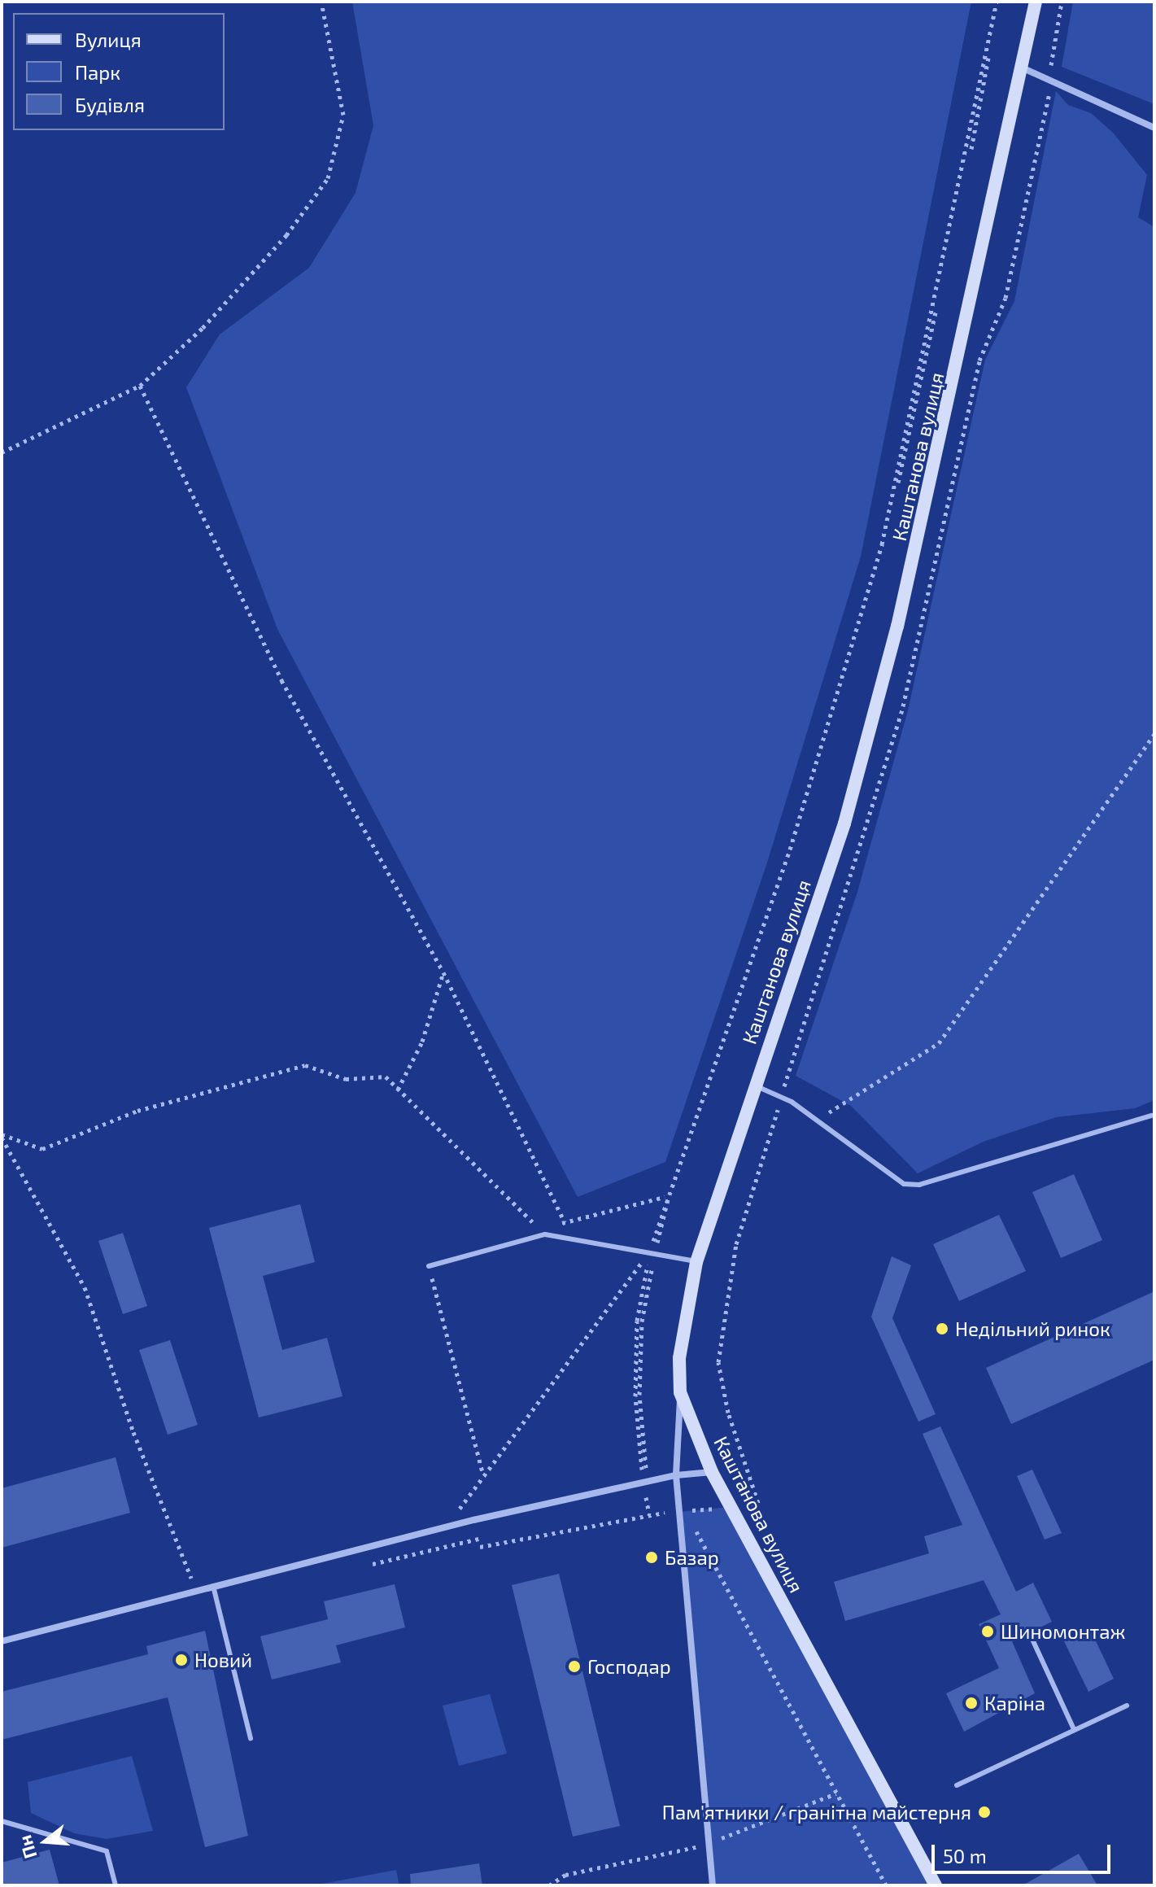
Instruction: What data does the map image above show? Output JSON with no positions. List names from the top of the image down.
{
  "streets": {
    "main road": ["Каштанова вулиця"]
  },
  "places": [
    "Недільний ринок",
    "Базар",
    "Шиномонтаж",
    "Новий",
    "Господар",
    "Каріна",
    "Пам'ятники / гранітна майстерня"
  ],
  "legend": ["Вулиця", "Парк", "Будівля"],
  "scale_bar": "50 m",
  "north": "left"
}
